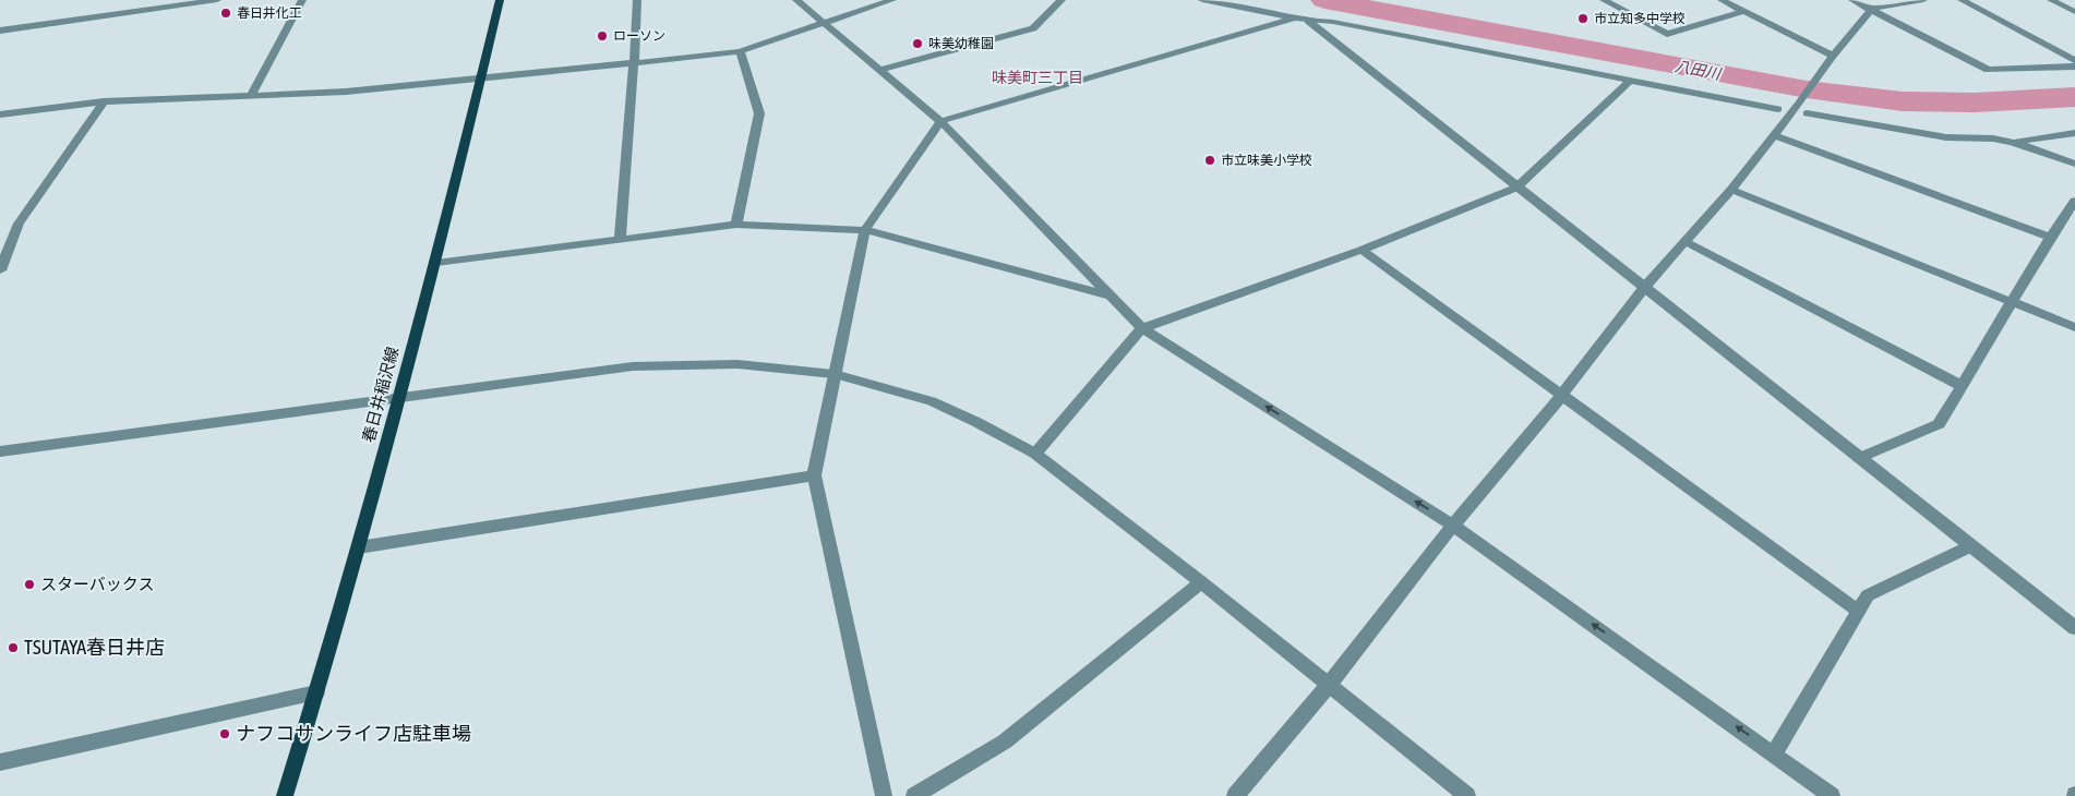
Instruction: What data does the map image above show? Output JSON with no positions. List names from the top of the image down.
{
  "streets": {
    "main road": ["春日井稲沢線"]
  },
  "districts": ["味美町三丁目"],
  "water": ["八田川"],
  "places": [
    "春日井化工",
    "市立知多中学校",
    "ローソン",
    "味美幼稚園",
    "市立味美小学校",
    "スターバックス",
    "TSUTAYA春日井店",
    "ナフコサンライフ店駐車場"
  ]
}
